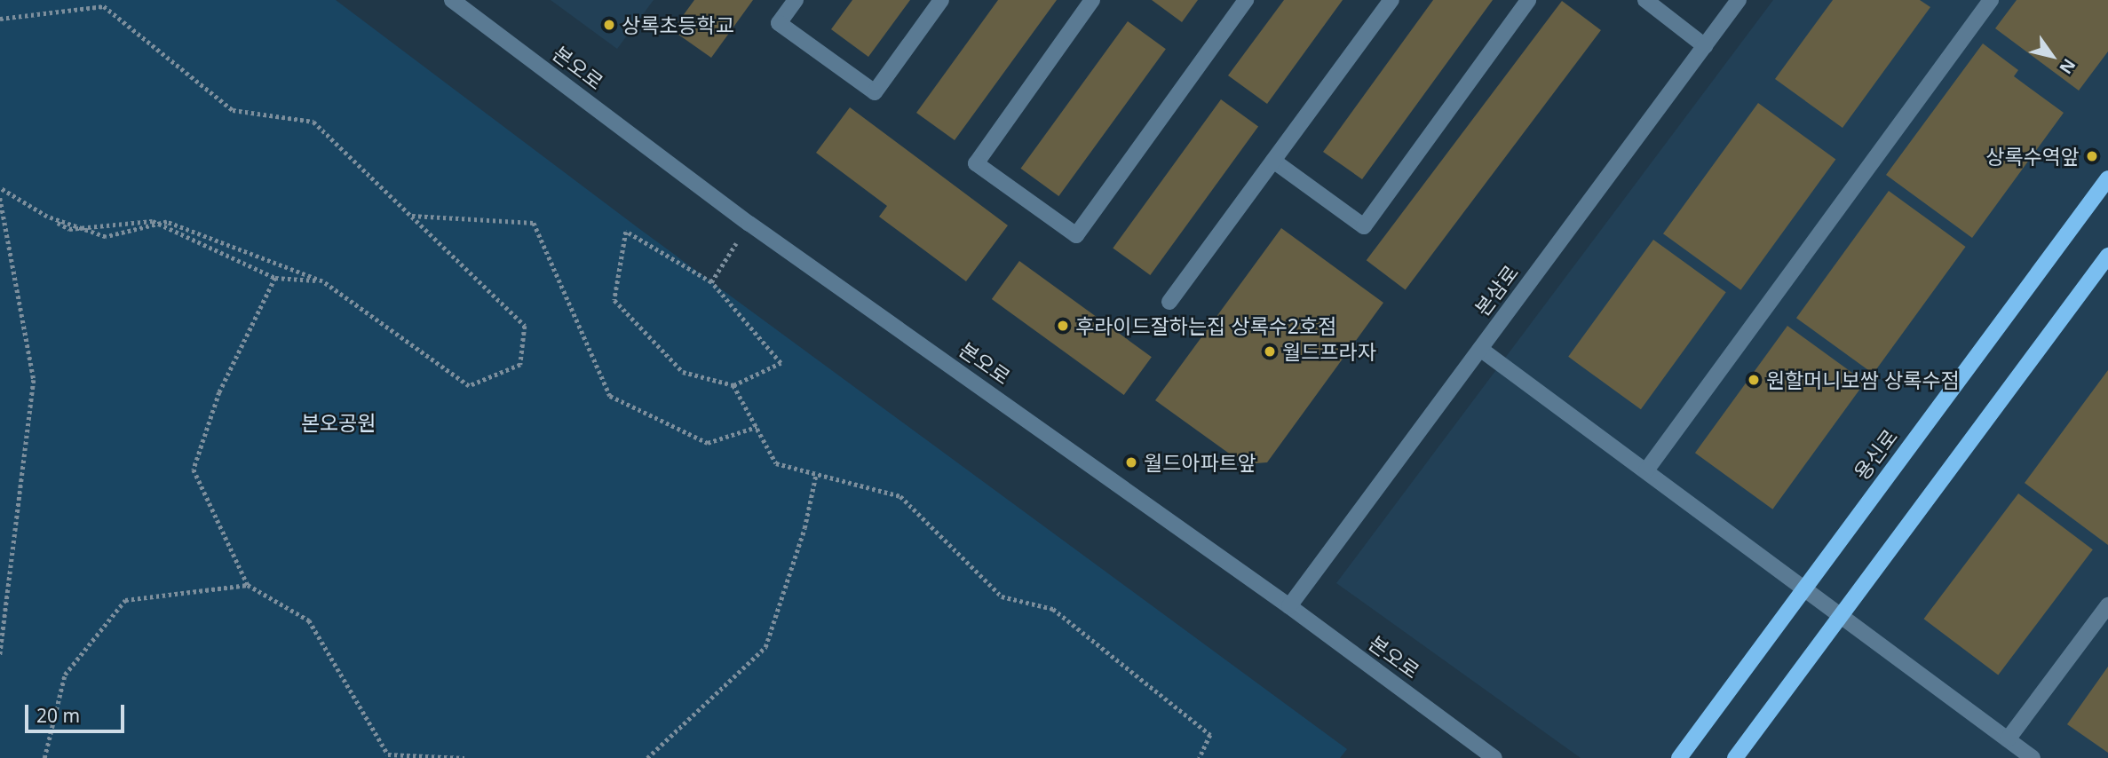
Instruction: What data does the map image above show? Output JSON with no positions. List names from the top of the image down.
{
  "streets": {
    "main road": ["용신로"],
    "street": ["본오로", "본삼로"]
  },
  "crossings": [
    ["본오로", "본삼로"]
  ],
  "parks": ["본오공원"],
  "places": [
    "상록초등학교",
    "상록수역앞",
    "후라이드잘하는집 상록수2호점",
    "월드프라자",
    "원할머니보쌈 상록수점",
    "월드아파트앞"
  ],
  "scale_bar": "20 m",
  "north": "bottom right"
}
